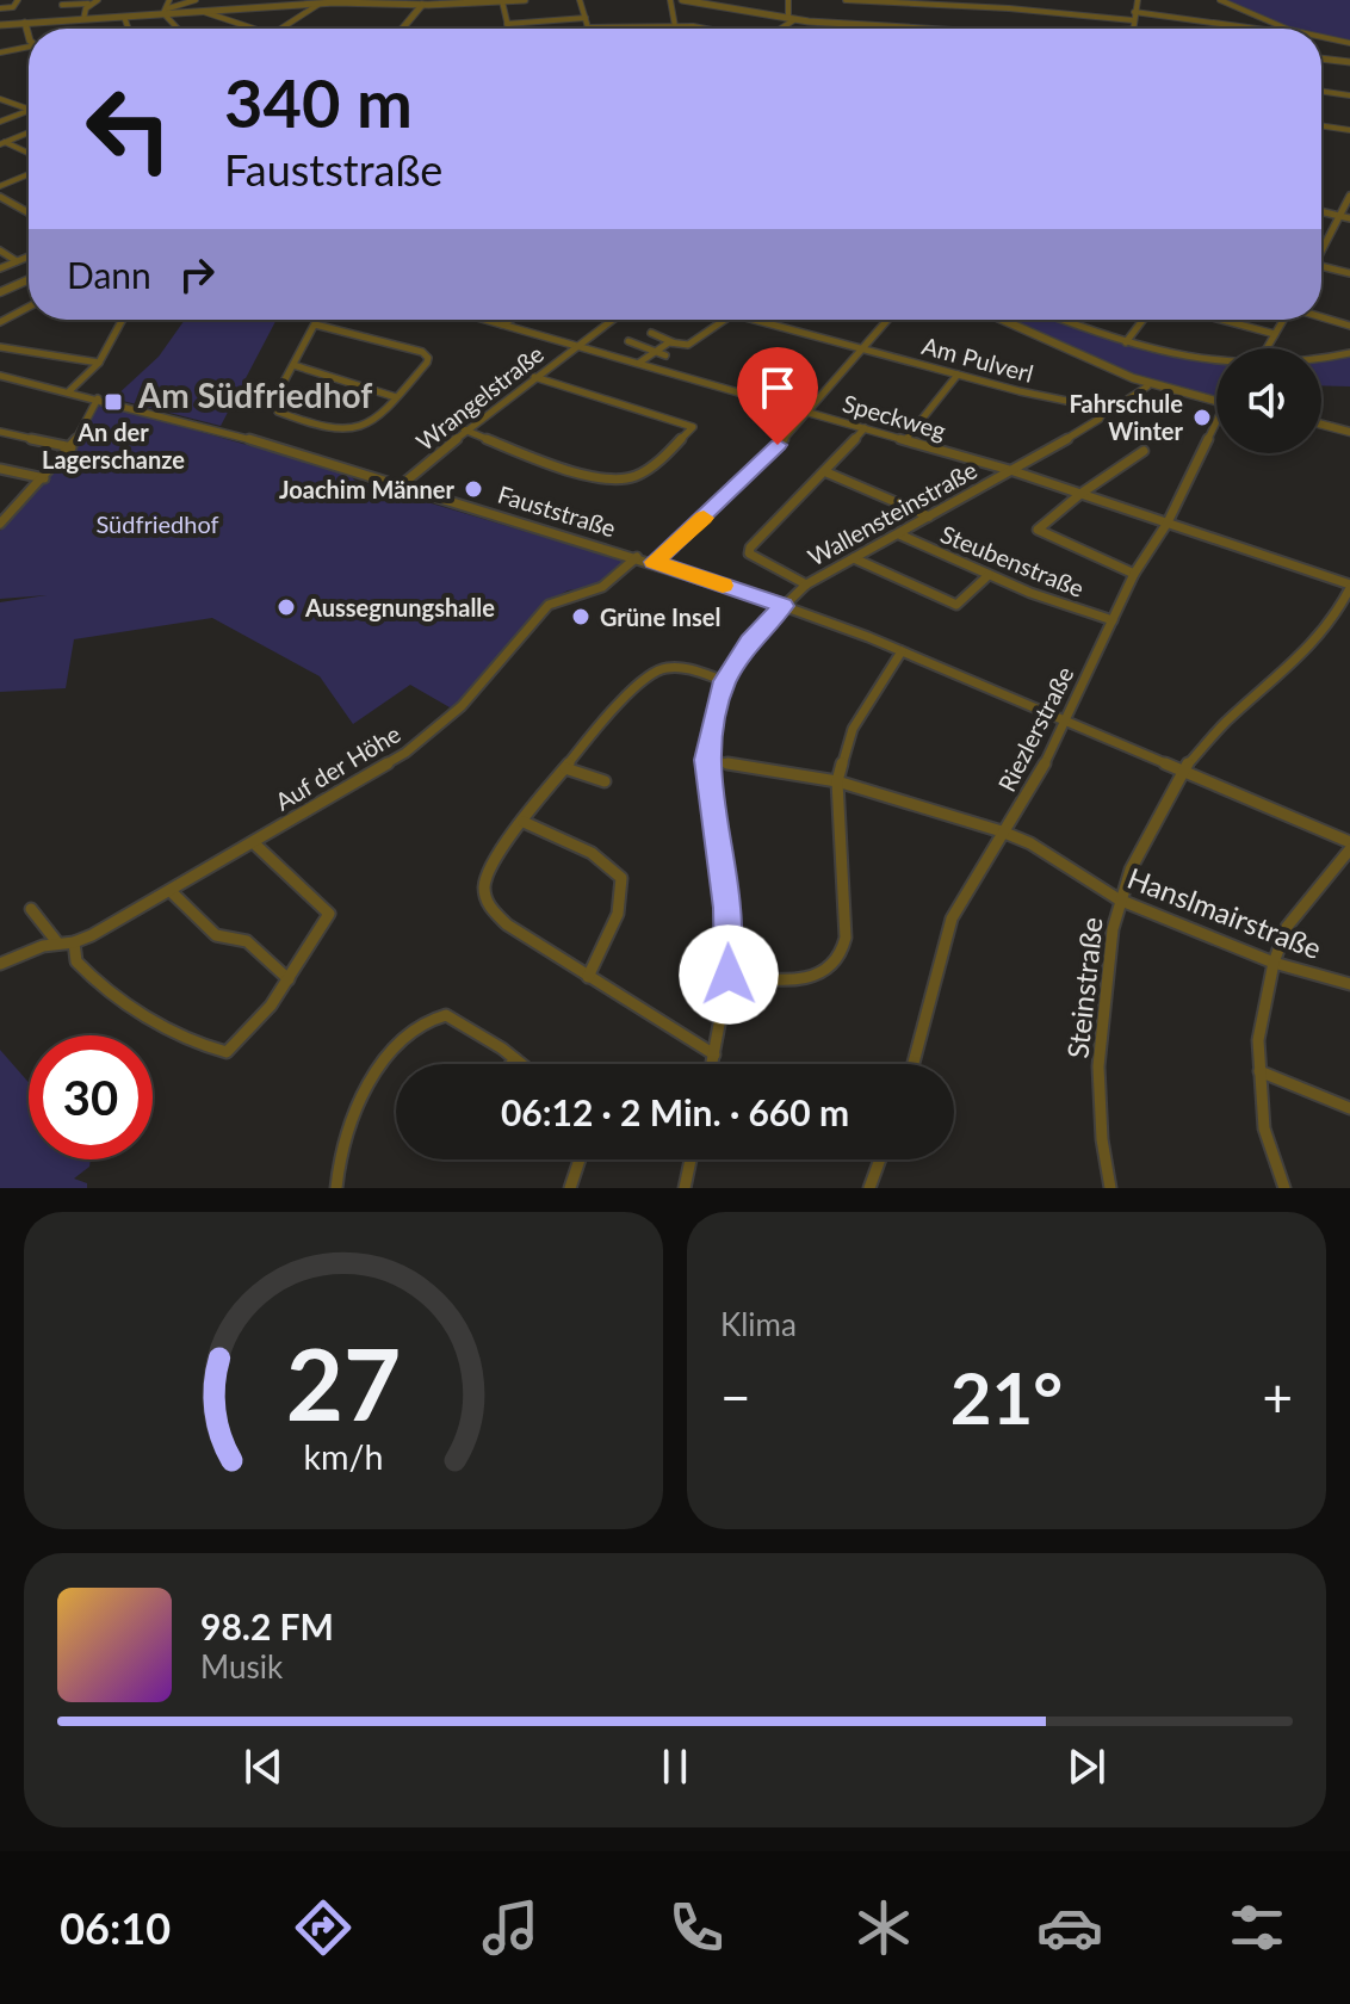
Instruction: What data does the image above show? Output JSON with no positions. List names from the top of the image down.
{
  "streets": {
    "street": [
      "Am Pulverl",
      "Wrangelstraße",
      "Speckweg",
      "Fauststraße",
      "Wallensteinstraße",
      "Steubenstraße",
      "Riezlerstraße",
      "Auf der Höhe",
      "Hanslmairstraße",
      "Steinstraße"
    ]
  },
  "crossings": [
    ["Am Pulverl", "Wallensteinstraße"],
    ["Wrangelstraße", "Speckweg"],
    ["Wrangelstraße", "Fauststraße"],
    ["Speckweg", "Wallensteinstraße"],
    ["Speckweg", "Riezlerstraße"],
    ["Speckweg", "Steinstraße"],
    ["Fauststraße", "Wallensteinstraße"],
    ["Fauststraße", "Riezlerstraße"],
    ["Fauststraße", "Auf der Höhe"],
    ["Fauststraße", "Steinstraße"],
    ["Wallensteinstraße", "Steubenstraße"],
    ["Wallensteinstraße", "Hanslmairstraße"],
    ["Steubenstraße", "Riezlerstraße"],
    ["Riezlerstraße", "Hanslmairstraße"],
    ["Hanslmairstraße", "Steinstraße"]
  ],
  "districts": ["Am Südfriedhof"],
  "parks": ["Südfriedhof"],
  "places": {
    "transit": ["An der Lagerschanze"],
    "other": [
      "Fahrschule Winter",
      "Joachim Männer",
      "Aussegnungshalle",
      "Grüne Insel"
    ]
  },
  "page": {
    "turn": ["340 m", "Fauststraße"],
    "then": "Dann",
    "limit": "30",
    "trip": "06:12 · 2 Min. · 660 m",
    "tile": "Klima",
    "heat": ["−", "21°", "+"],
    "song": ["98.2 FM", "Musik"],
    "tabs": "06:10",
    "gauge": ["27", "km/h"]
  }
}
